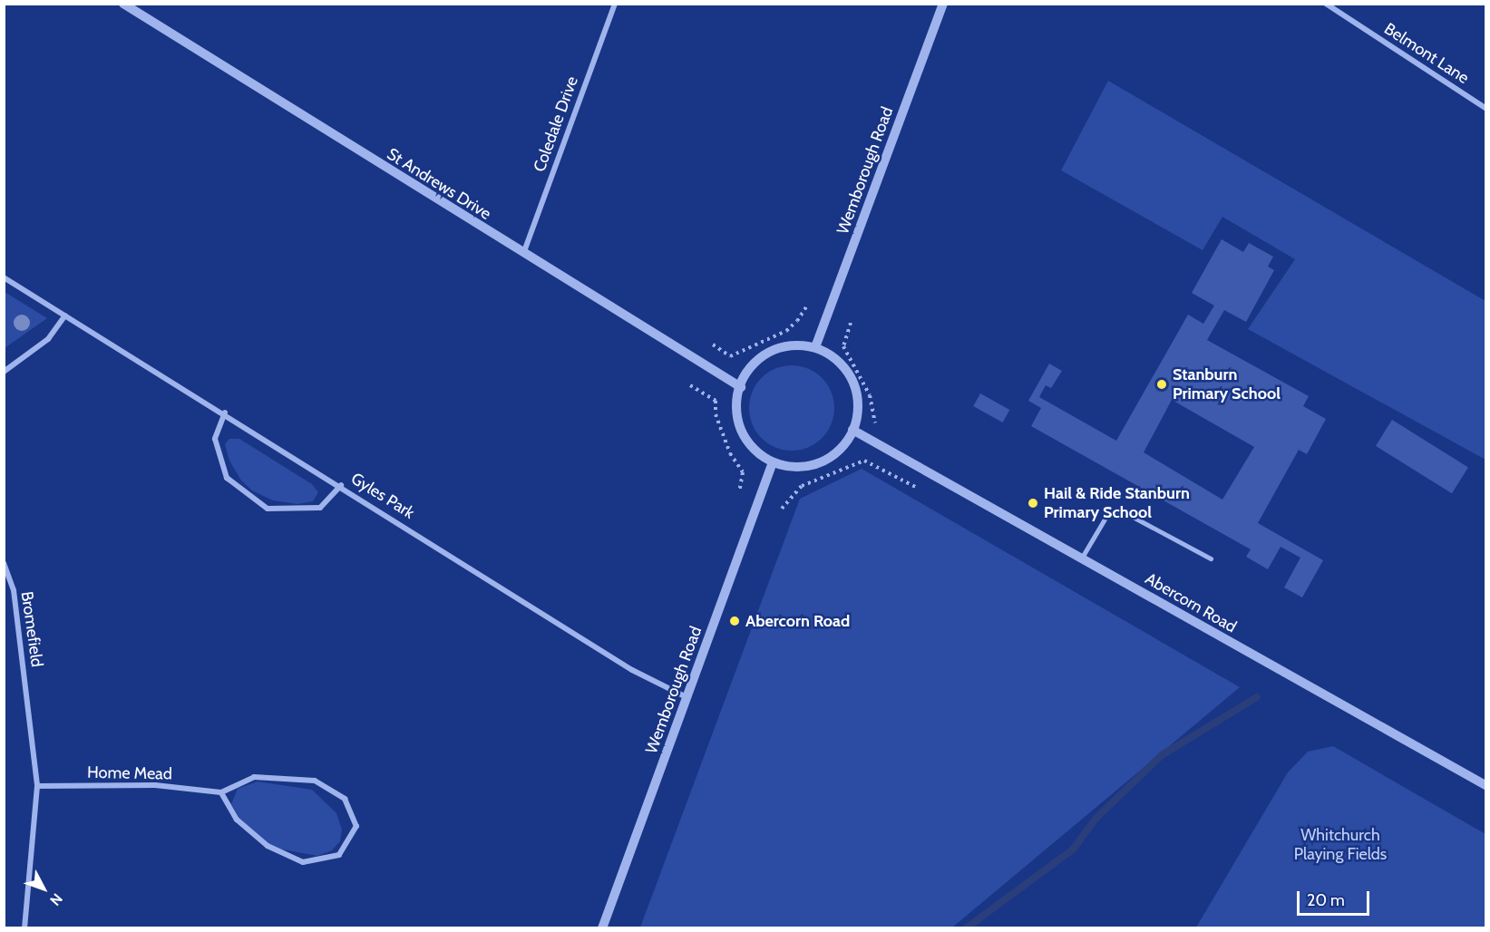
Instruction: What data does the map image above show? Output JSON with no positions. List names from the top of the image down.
{
  "streets": {
    "street": [
      "Belmont Lane",
      "Coledale Drive",
      "Wemborough Road",
      "St Andrews Drive",
      "Gyles Park",
      "Abercorn Road",
      "Bromefield",
      "Home Mead"
    ]
  },
  "crossings": [
    ["Coledale Drive", "St Andrews Drive"],
    ["Wemborough Road", "St Andrews Drive"],
    ["Wemborough Road", "Gyles Park"],
    ["Wemborough Road", "Abercorn Road"],
    ["St Andrews Drive", "Abercorn Road"],
    ["Bromefield", "Home Mead"]
  ],
  "parks": ["Whitchurch Playing Fields"],
  "places": ["Stanburn Primary School", "Hail & Ride Stanburn Primary School", "Abercorn Road"],
  "scale_bar": "20 m",
  "north": "bottom right"
}
